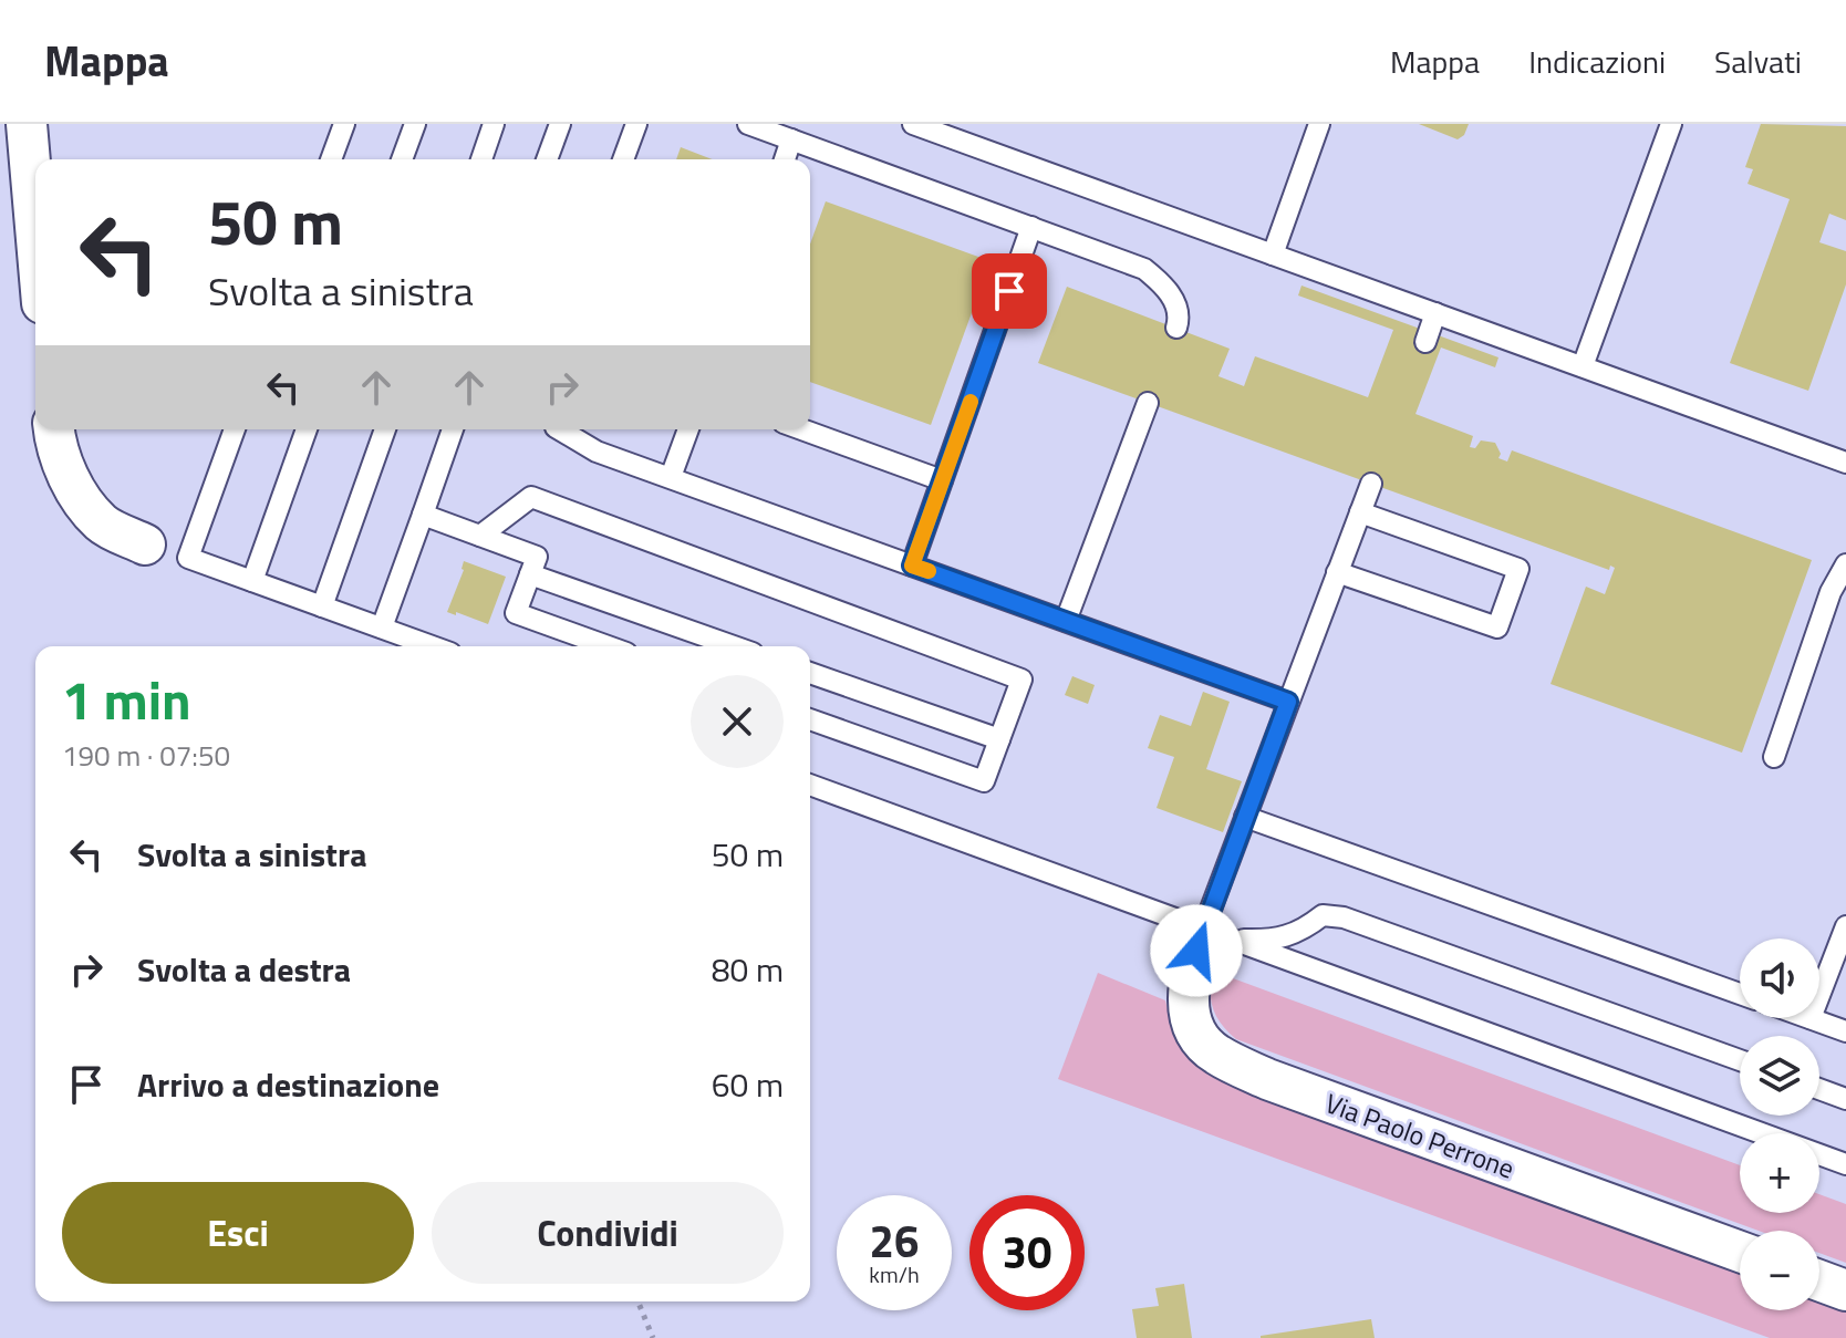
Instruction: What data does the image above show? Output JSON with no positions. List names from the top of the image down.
{
  "streets": {
    "street": ["Via Paolo Perrone"]
  },
  "page": {
    "header": "Mappa",
    "nav": ["Mappa", "Indicazioni", "Salvati"],
    "turn": ["50 m", "Svolta a sinistra"],
    "heading": ["1 min", "190 m · 07:50"],
    "list": [
      {
        "name": "Svolta a sinistra",
        "value": "50 m"
      },
      {
        "name": "Svolta a destra",
        "value": "80 m"
      },
      {
        "name": "Arrivo a destinazione",
        "value": "60 m"
      }
    ],
    "map_buttons": ["+", "−"],
    "buttons": ["Esci", "Condividi"],
    "speed": "26 km/h",
    "limit": "30"
  }
}
